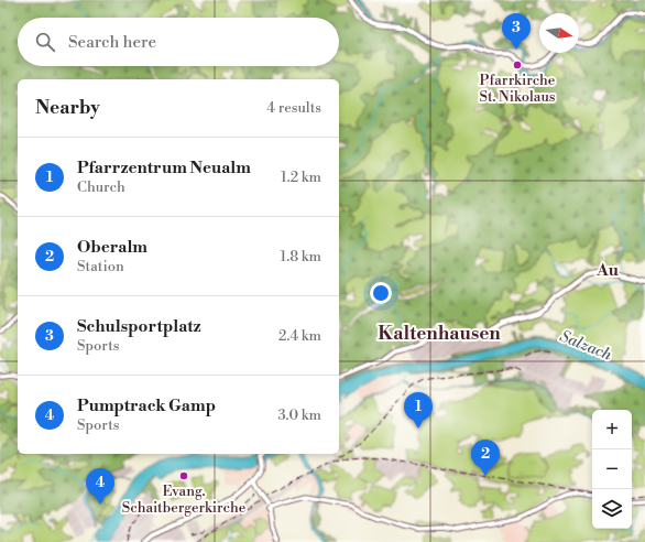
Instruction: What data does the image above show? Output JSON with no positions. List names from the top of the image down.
{
  "districts": ["Au", "Kaltenhausen"],
  "water": ["Salzach"],
  "places": ["Pfarrkirche St. Nikolaus", "Evang. Schaitbergerkirche"],
  "north": "right",
  "page": {
    "pins": [
      "3",
      "1",
      "2",
      "4"
    ],
    "search": "Search here",
    "heading": ["Nearby", "4 results"],
    "list": [
      {
        "mark": "1",
        "name": "Pfarrzentrum Neualm",
        "note": "Church",
        "value": "1.2 km"
      },
      {
        "mark": "2",
        "name": "Oberalm",
        "note": "Station",
        "value": "1.8 km"
      },
      {
        "mark": "3",
        "name": "Schulsportplatz",
        "note": "Sports",
        "value": "2.4 km"
      },
      {
        "mark": "4",
        "name": "Pumptrack Gamp",
        "note": "Sports",
        "value": "3.0 km"
      }
    ],
    "map_buttons": ["+", "−"]
  }
}
